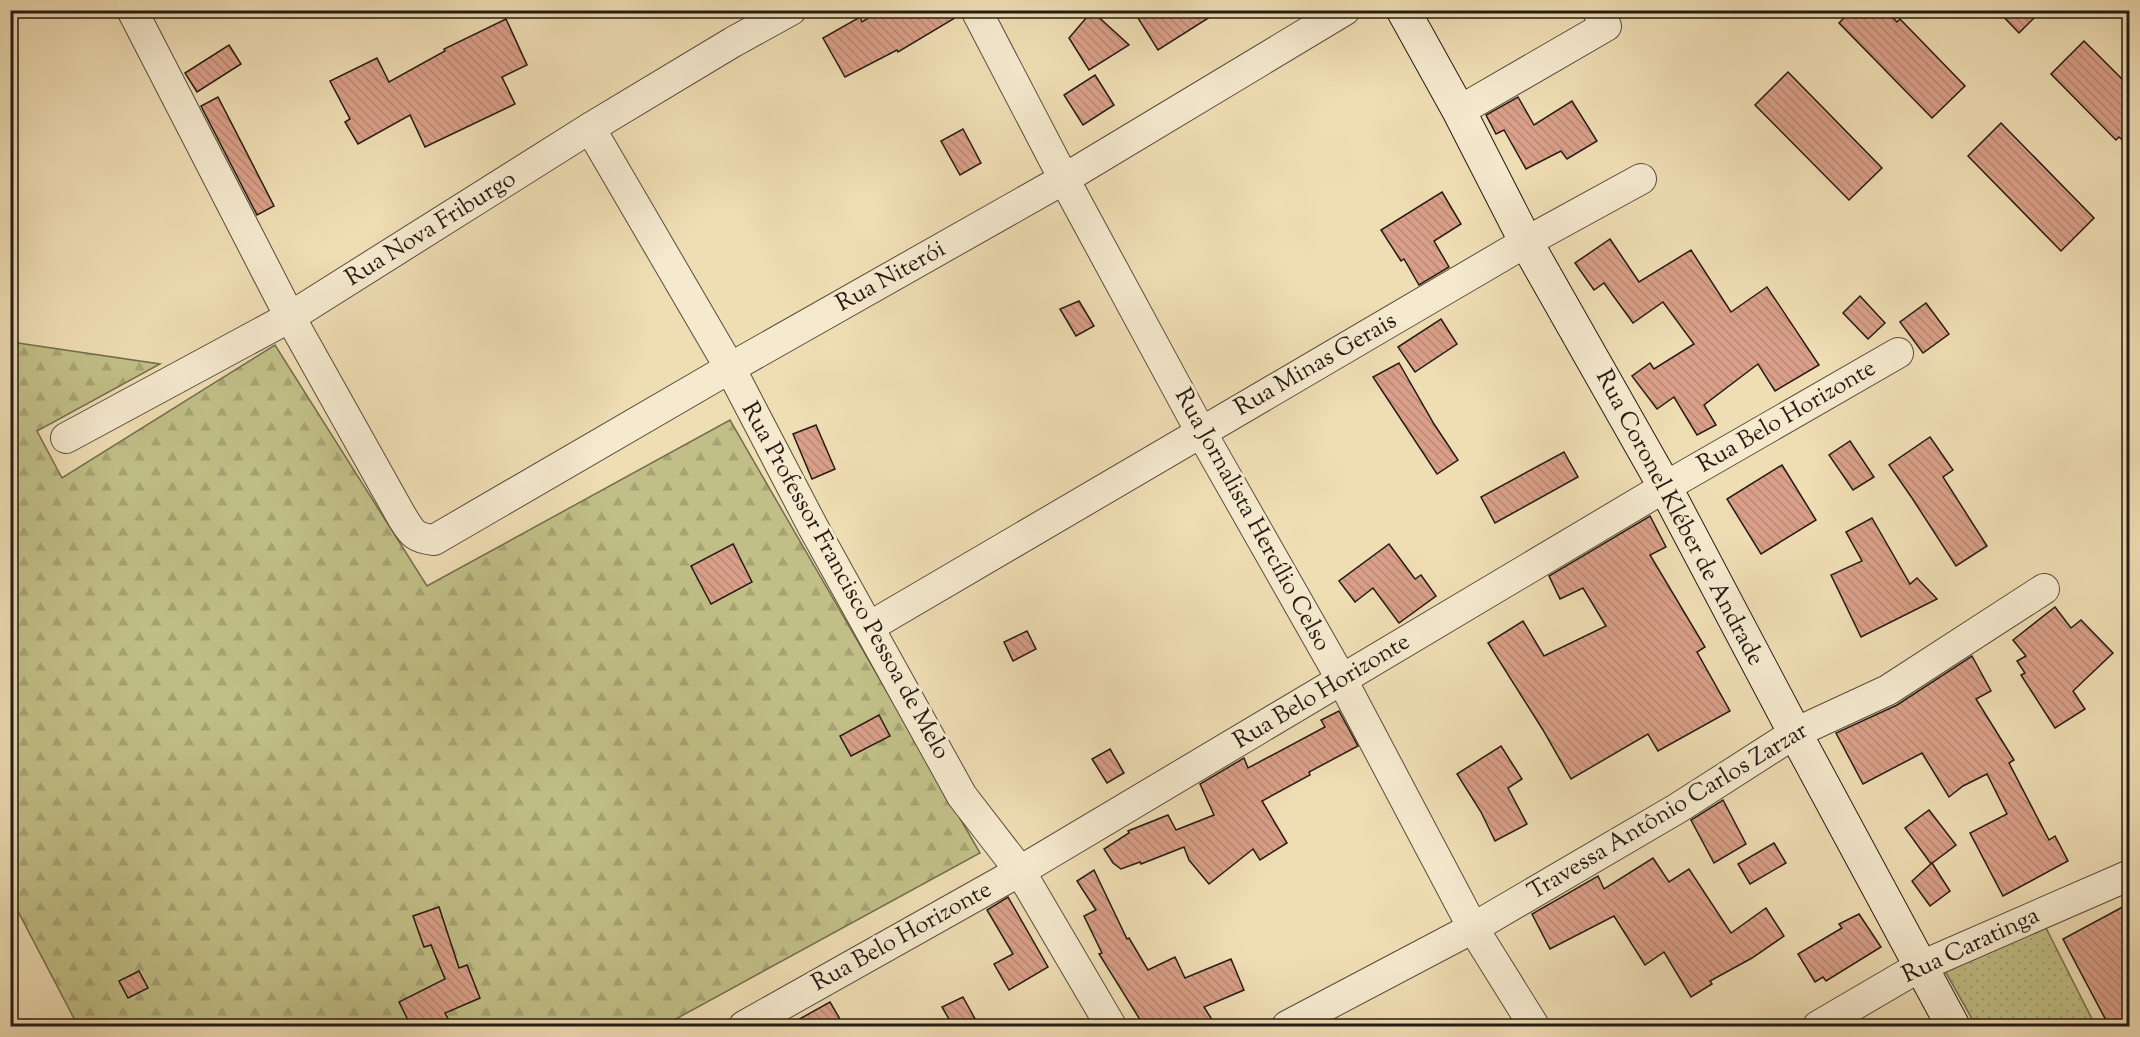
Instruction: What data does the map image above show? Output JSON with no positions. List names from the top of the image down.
{
  "streets": {
    "main road": ["Rua Coronel Kléber de Andrade"],
    "street": [
      "Rua Nova Friburgo",
      "Rua Niterói",
      "Rua Minas Gerais",
      "Rua Belo Horizonte",
      "Rua Jornalista Hercílio Celso",
      "Rua Professor Francisco Pessoa de Melo",
      "Travessa Antônio Carlos Zarzar",
      "Rua Caratinga"
    ]
  },
  "crossings": [
    ["Rua Nova Friburgo", "Rua Niterói"],
    ["Rua Nova Friburgo", "Rua Professor Francisco Pessoa de Melo"],
    ["Rua Niterói", "Rua Jornalista Hercílio Celso"],
    ["Rua Niterói", "Rua Professor Francisco Pessoa de Melo"],
    ["Rua Minas Gerais", "Rua Coronel Kléber de Andrade"],
    ["Rua Minas Gerais", "Rua Jornalista Hercílio Celso"],
    ["Rua Minas Gerais", "Rua Professor Francisco Pessoa de Melo"],
    ["Rua Belo Horizonte", "Rua Coronel Kléber de Andrade"],
    ["Rua Belo Horizonte", "Rua Jornalista Hercílio Celso"],
    ["Rua Belo Horizonte", "Rua Professor Francisco Pessoa de Melo"],
    ["Rua Coronel Kléber de Andrade", "Travessa Antônio Carlos Zarzar"],
    ["Rua Coronel Kléber de Andrade", "Rua Caratinga"],
    ["Rua Jornalista Hercílio Celso", "Travessa Antônio Carlos Zarzar"]
  ]
}
